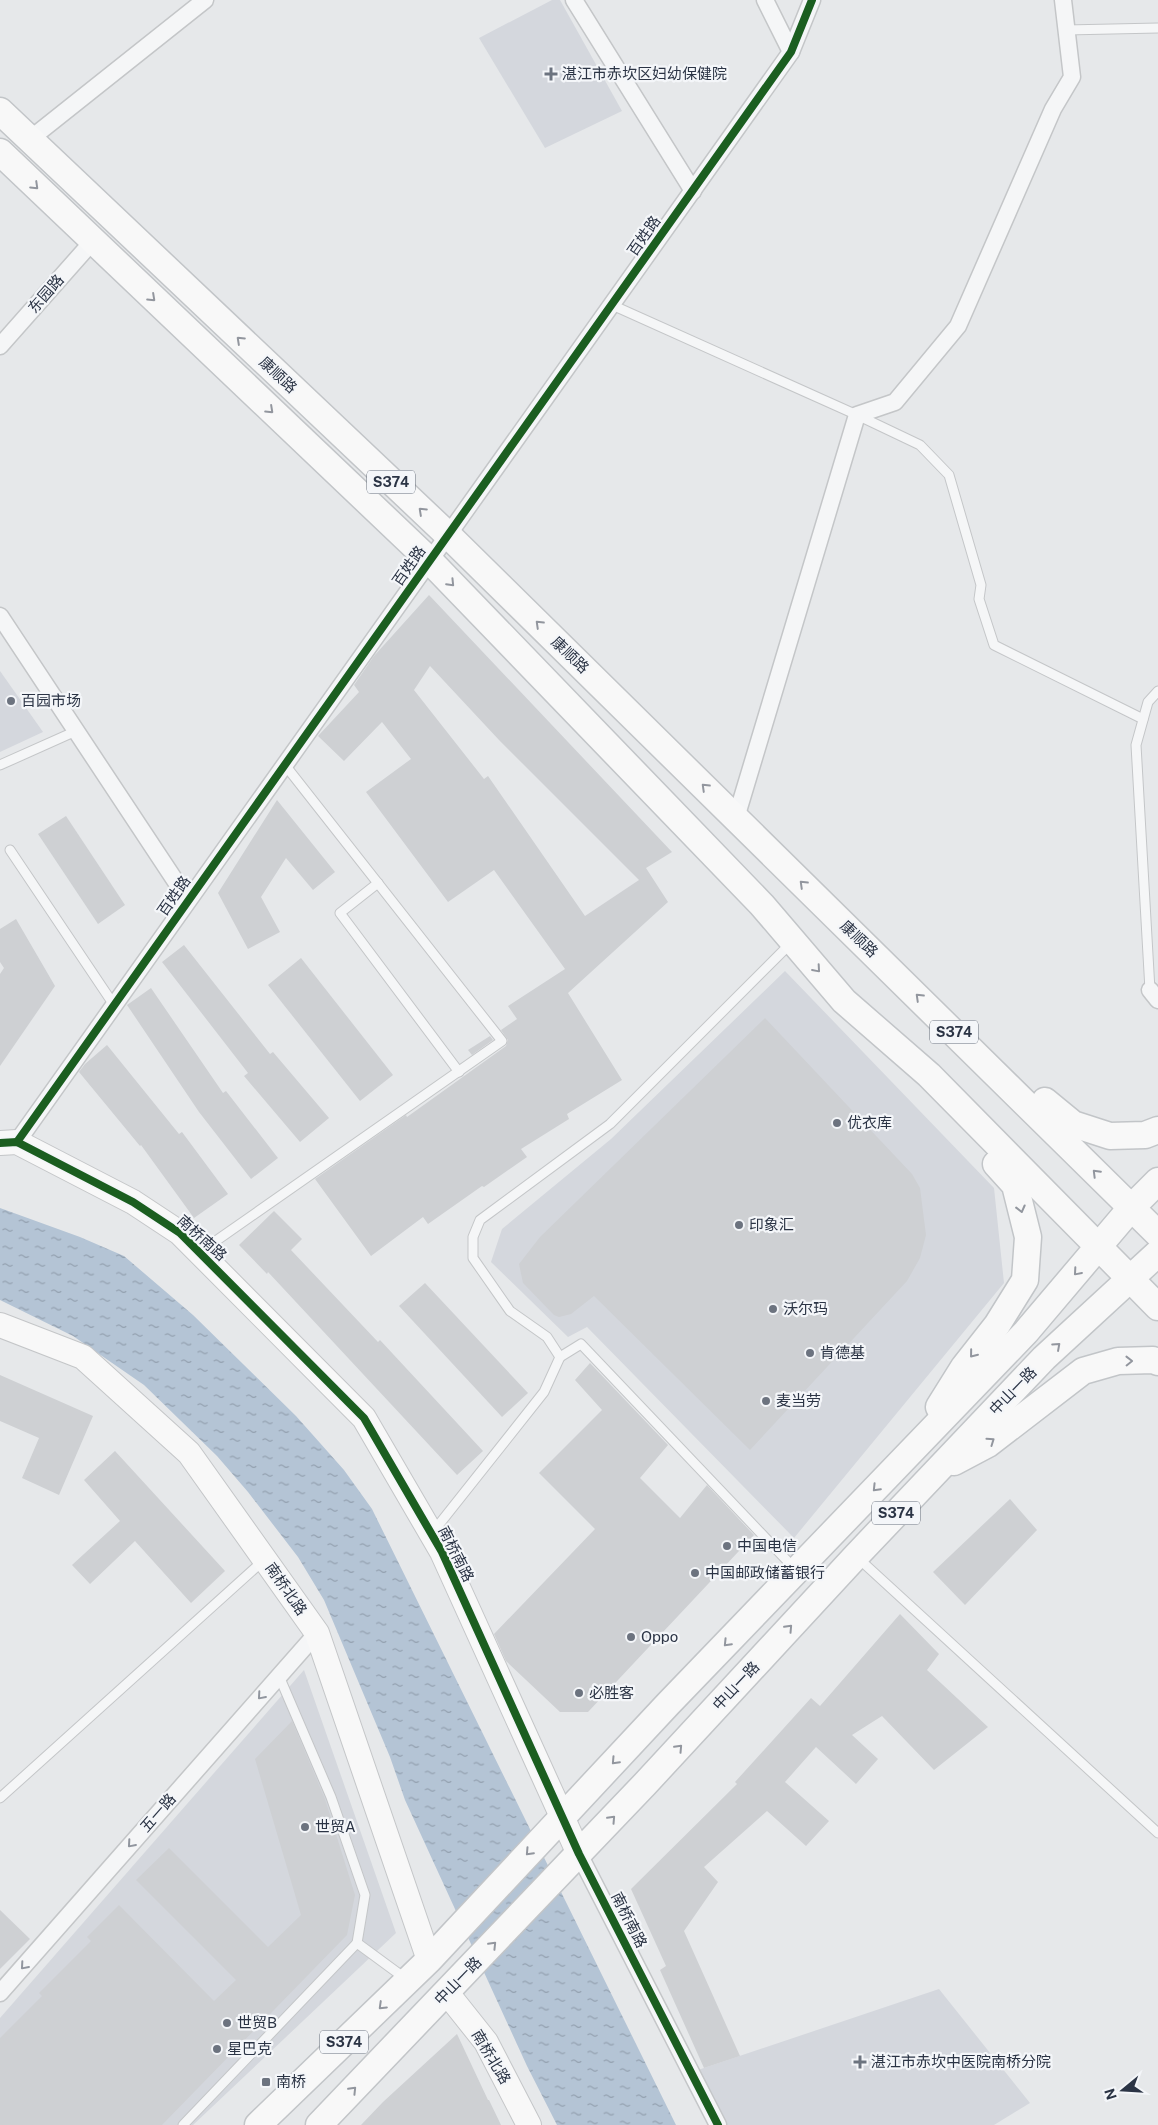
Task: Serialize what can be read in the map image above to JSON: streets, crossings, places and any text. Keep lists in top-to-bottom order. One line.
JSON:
{"streets":{"main road":["康顺路","S374","中山一路"],"street":["百姓路","东园路","南桥南路","南桥北路","五一路"]},"crossings":[["百姓路","康顺路"],["百姓路","南桥南路"],["东园路","康顺路"],["康顺路","S374"],["S374","南桥南路"],["S374","中山一路"],["S374","南桥北路"],["南桥南路","中山一路"],["中山一路","南桥北路"],["南桥北路","五一路"]],"one_way":["五一路"],"places":{"health":["湛江市赤坎区妇幼保健院","湛江市赤坎中医院南桥分院"],"other":["百园市场","优衣库","印象汇","沃尔玛","肯德基","麦当劳","中国电信","中国邮政储蓄银行","Oppo","必胜客","世贸A","世贸B","星巴克"],"transit":["南桥"]},"north":"left"}
